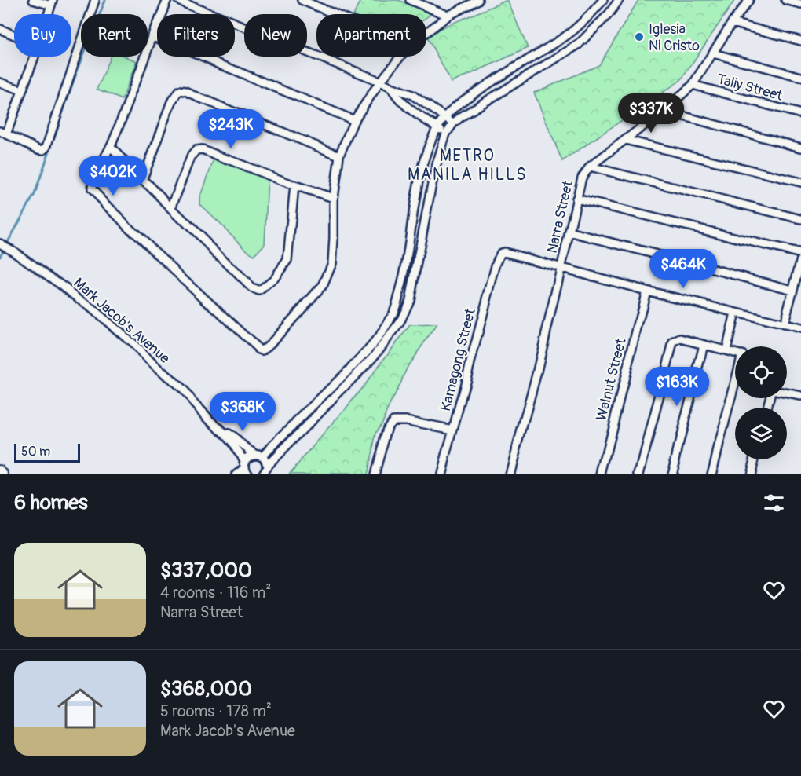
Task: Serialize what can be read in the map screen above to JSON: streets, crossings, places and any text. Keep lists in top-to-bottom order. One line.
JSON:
{"streets":{"street":["Taliy Street","Narra Street","Mark Jacob's Avenue","Kamagong Street","Walnut Street"]},"crossings":[["Taliy Street","Narra Street"],["Narra Street","Kamagong Street"]],"districts":["METRO MANILA HILLS"],"places":["Iglesia Ni Cristo"],"scale_bar":"50 m","page":{"chip":["Buy","Rent","Filters","New","Apartment"],"price":["$337K","$243K","$402K","$464K","$163K","$368K"],"scale":"50 m","heading":"6 homes","list":[{"name":"$337,000","note":"4 rooms · 116 m² · Narra Street"},{"name":"$368,000","note":"5 rooms · 178 m² · Mark Jacob's Avenue"}]}}
